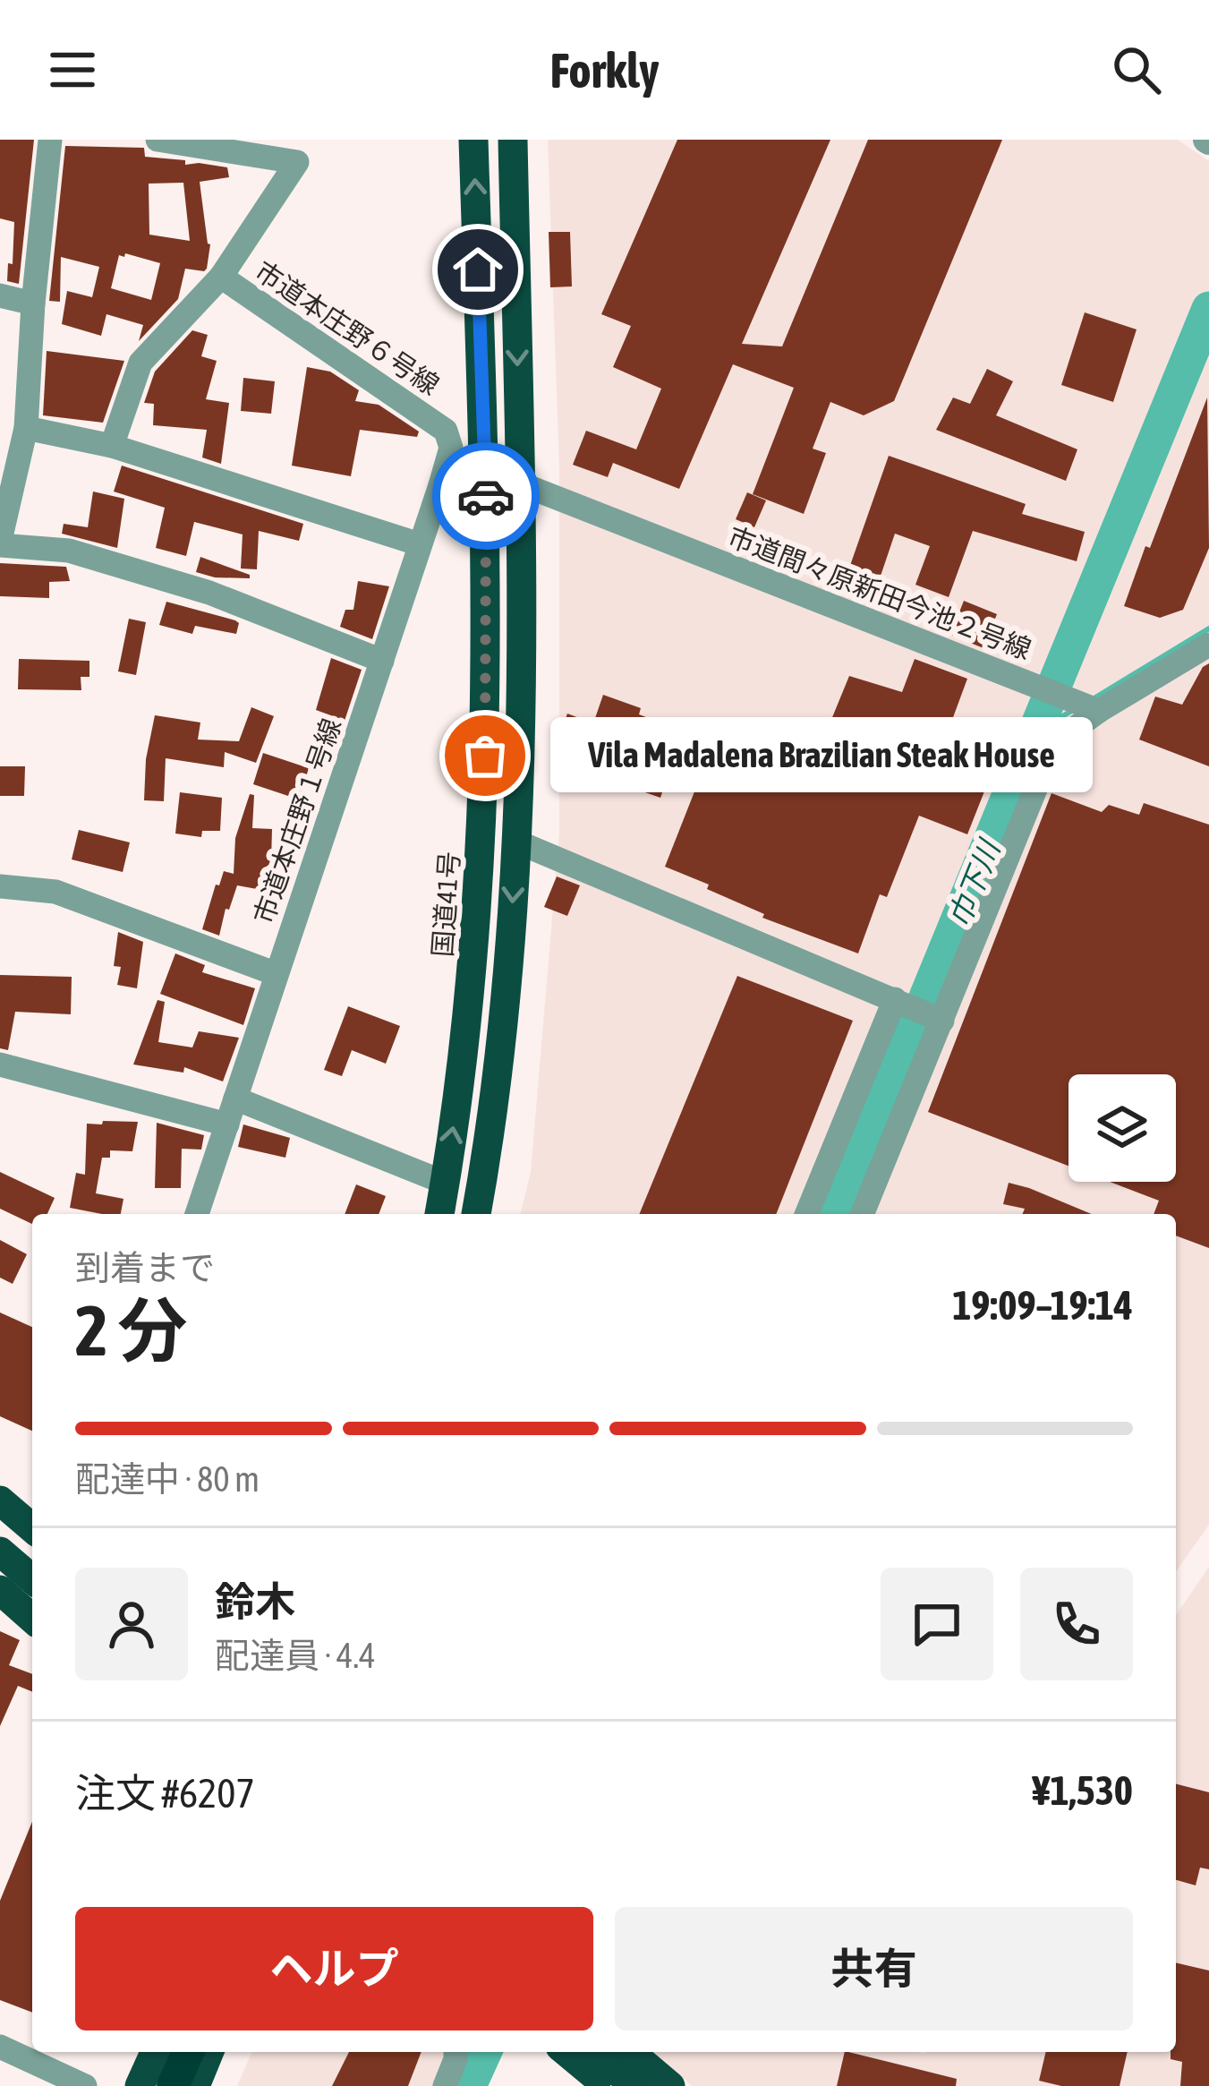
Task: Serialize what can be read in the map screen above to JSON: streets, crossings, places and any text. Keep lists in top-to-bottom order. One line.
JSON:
{"streets":{"highway":["国道41号"],"street":["市道本庄野６号線","市道間々原新田今池２号線","市道本庄野１号線"]},"crossings":[["市道本庄野６号線","市道本庄野１号線"]],"water":["巾下川"],"places":["Vila Madalena Brazilian Steak House"],"page":{"header":"Forkly","bubble":"Vila Madalena Brazilian Steak House","heading":["2 分","到着まで","19:09–19:14"],"panel":["鈴木","配達員 · 4.4","注文 #6207","¥1,530"],"bar":"配達中 · 80 m","buttons":["ヘルプ","共有"]}}
